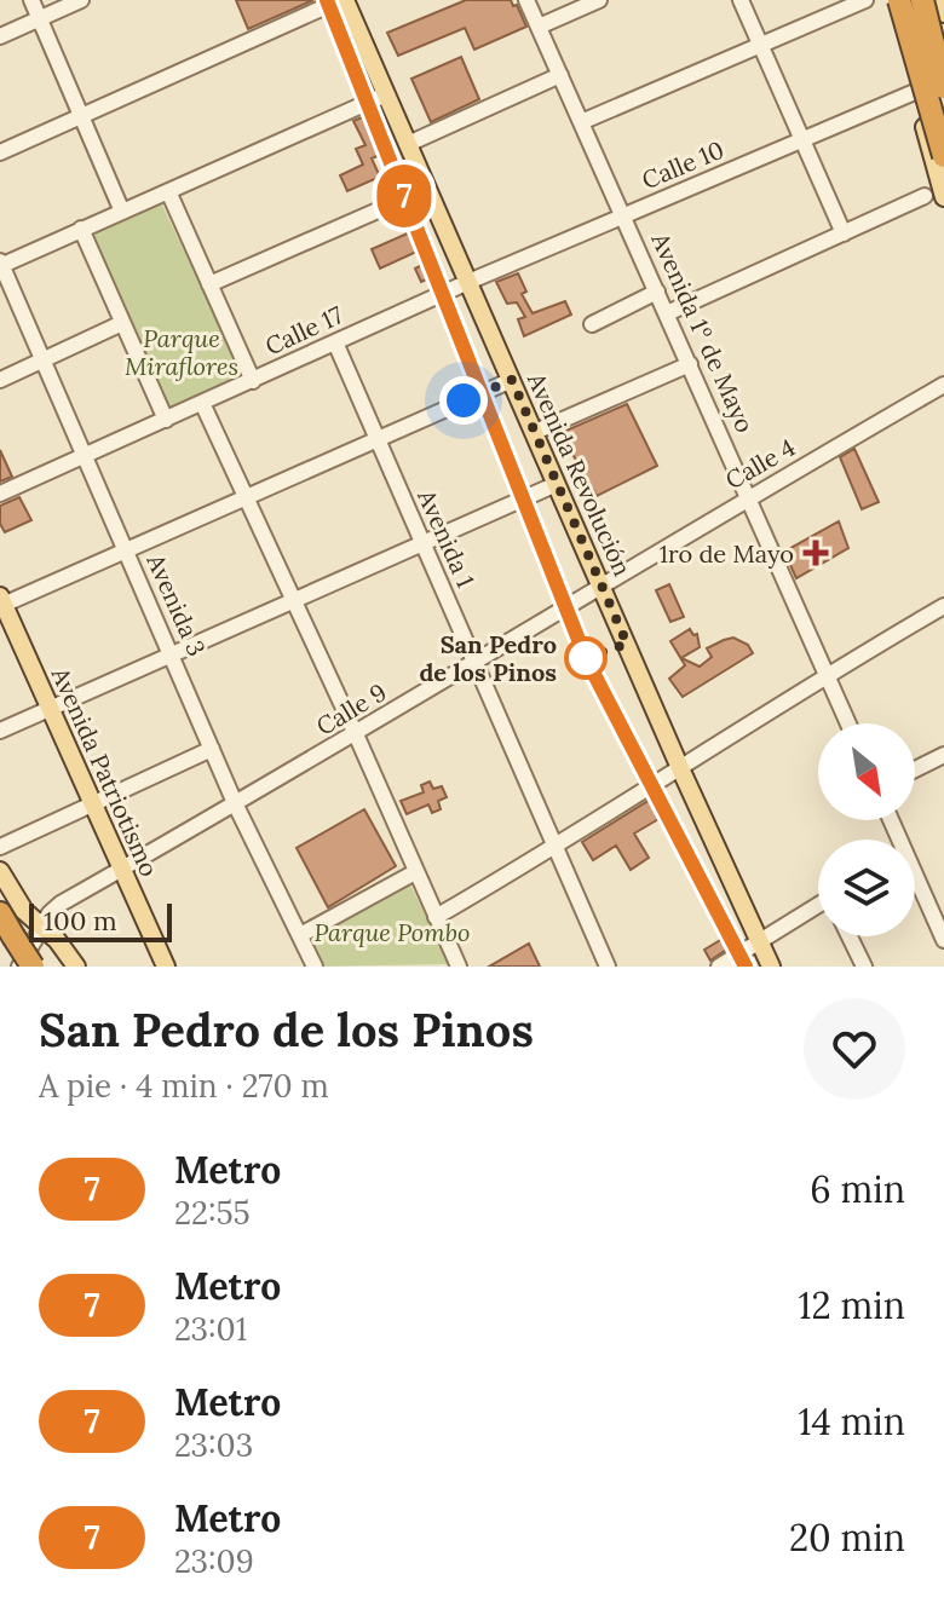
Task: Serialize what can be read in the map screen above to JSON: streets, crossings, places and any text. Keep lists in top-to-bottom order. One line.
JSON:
{"streets":{"main road":["Avenida Revolución","Avenida Patriotismo"],"street":["Calle 10","Calle 17","Avenida 1º de Mayo","Calle 4","Avenida 1","Avenida 3","Calle 9"]},"crossings":[["Calle 10","Calle 17"],["Calle 10","Avenida 1º de Mayo"],["Calle 10","Avenida Revolución"],["Calle 17","Avenida Revolución"],["Calle 17","Avenida 1"],["Calle 17","Avenida 3"],["Avenida 1º de Mayo","Calle 4"],["Calle 4","Avenida Revolución"],["Calle 4","Calle 9"],["Avenida Revolución","Calle 9"],["Avenida 1","Calle 9"],["Avenida 3","Calle 9"],["Calle 9","Avenida Patriotismo"]],"parks":["Parque Miraflores","Parque Pombo"],"places":{"health":["1ro de Mayo"],"other":["San Pedro de los Pinos"]},"lines":["metro line 7"],"scale_bar":"100 m","north":"bottom right","page":{"on_map":"7","scale":"100 m","heading":["San Pedro de los Pinos","A pie · 4 min · 270 m"],"list":[{"mark":"7","name":"Metro","note":"22:55","value":"6 min"},{"mark":"7","name":"Metro","note":"23:01","value":"12 min"},{"mark":"7","name":"Metro","note":"23:03","value":"14 min"},{"mark":"7","name":"Metro","note":"23:09","value":"20 min"}]}}
